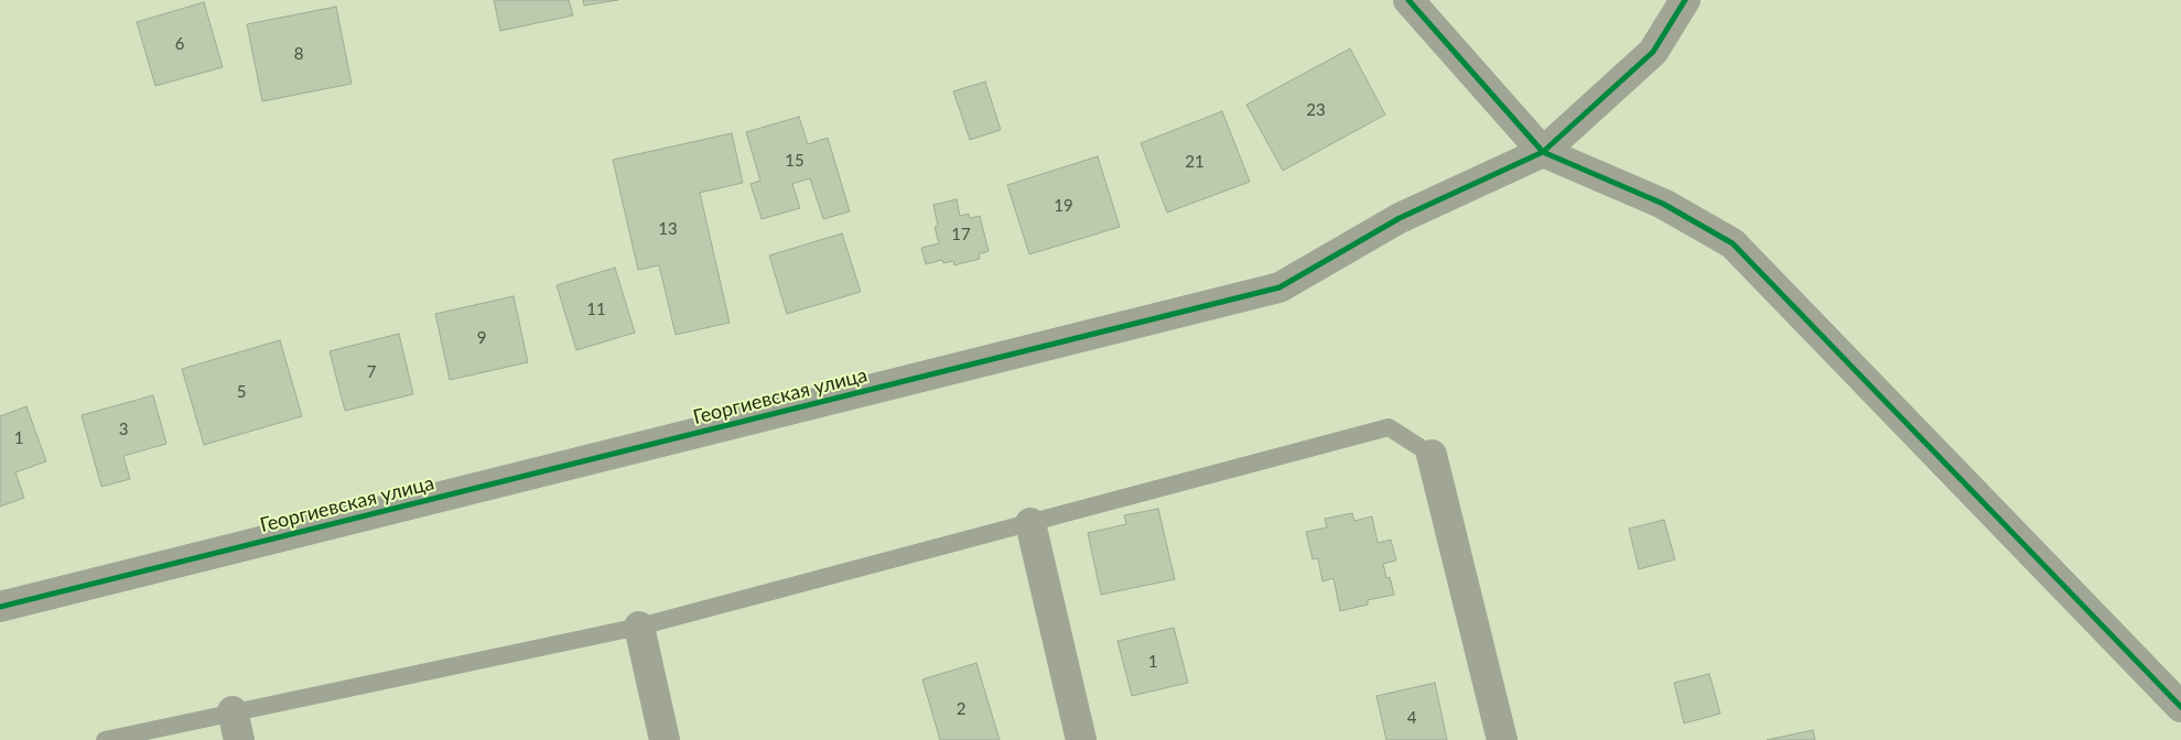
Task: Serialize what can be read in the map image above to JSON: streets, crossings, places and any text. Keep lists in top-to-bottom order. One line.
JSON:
{"streets":{"street":["Георгиевская улица"]},"house_numbers":["6","8","23","15","21","19","13","17","11","9","7","5","3","1","1","2","4"]}
